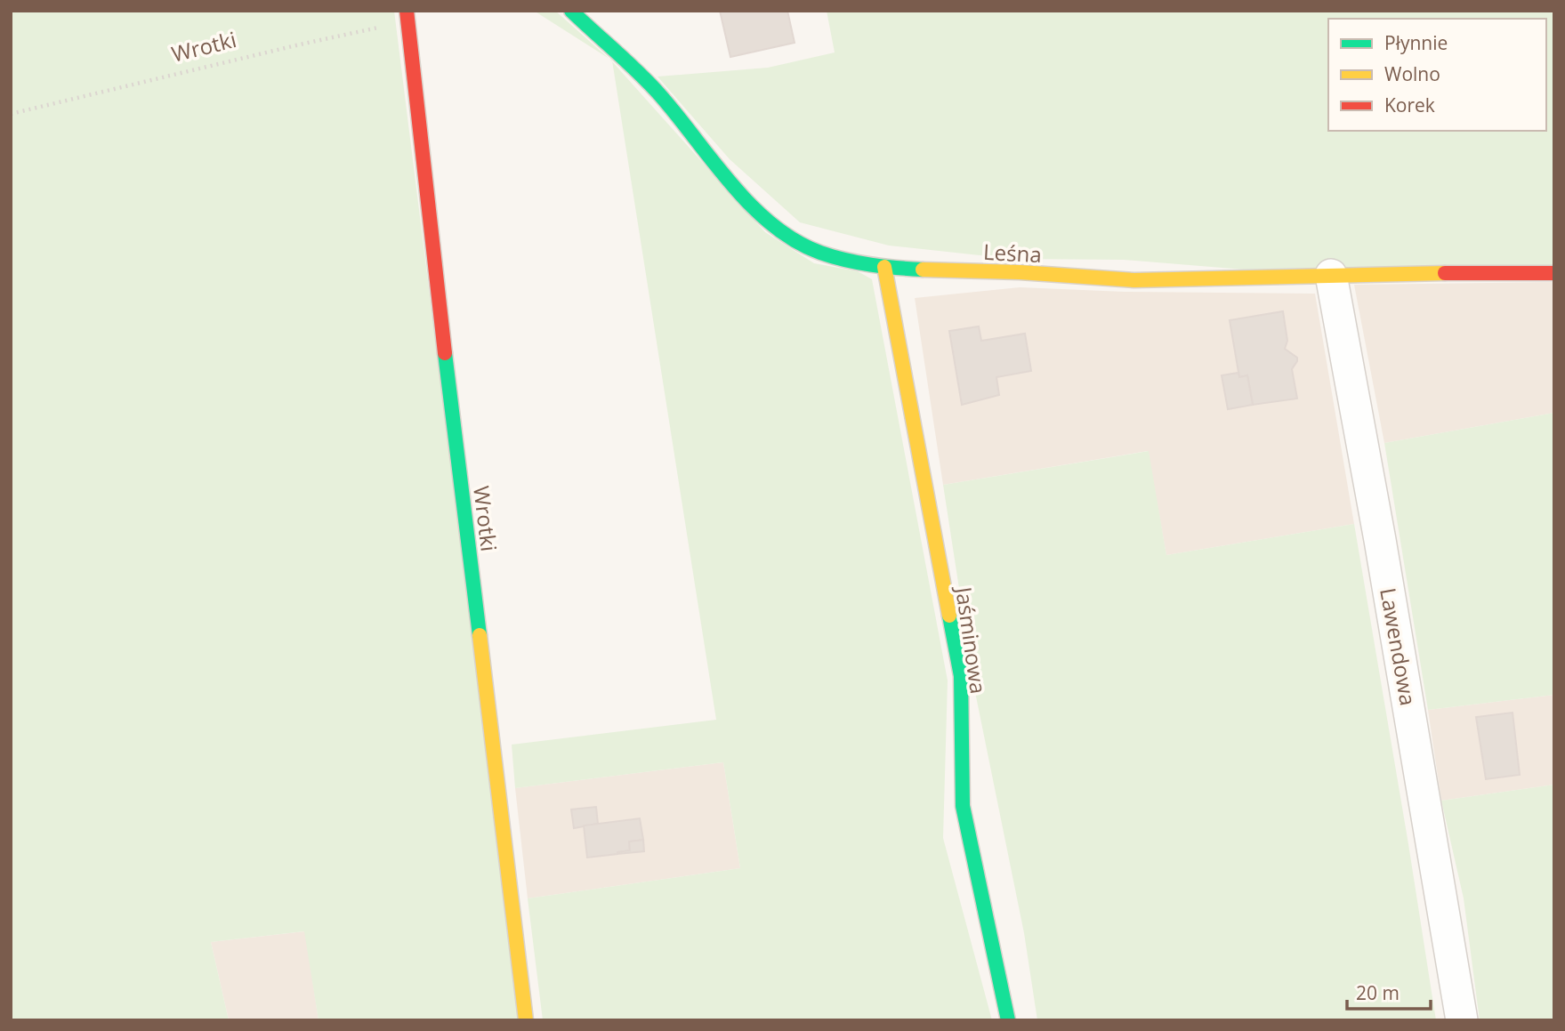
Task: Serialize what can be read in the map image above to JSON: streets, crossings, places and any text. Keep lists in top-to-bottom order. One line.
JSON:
{"streets":{"street":["Wrotki","Leśna","Jaśminowa","Lawendowa"]},"crossings":[["Leśna","Jaśminowa"],["Leśna","Lawendowa"]],"legend":["Płynnie","Wolno","Korek"],"scale_bar":"20 m"}
